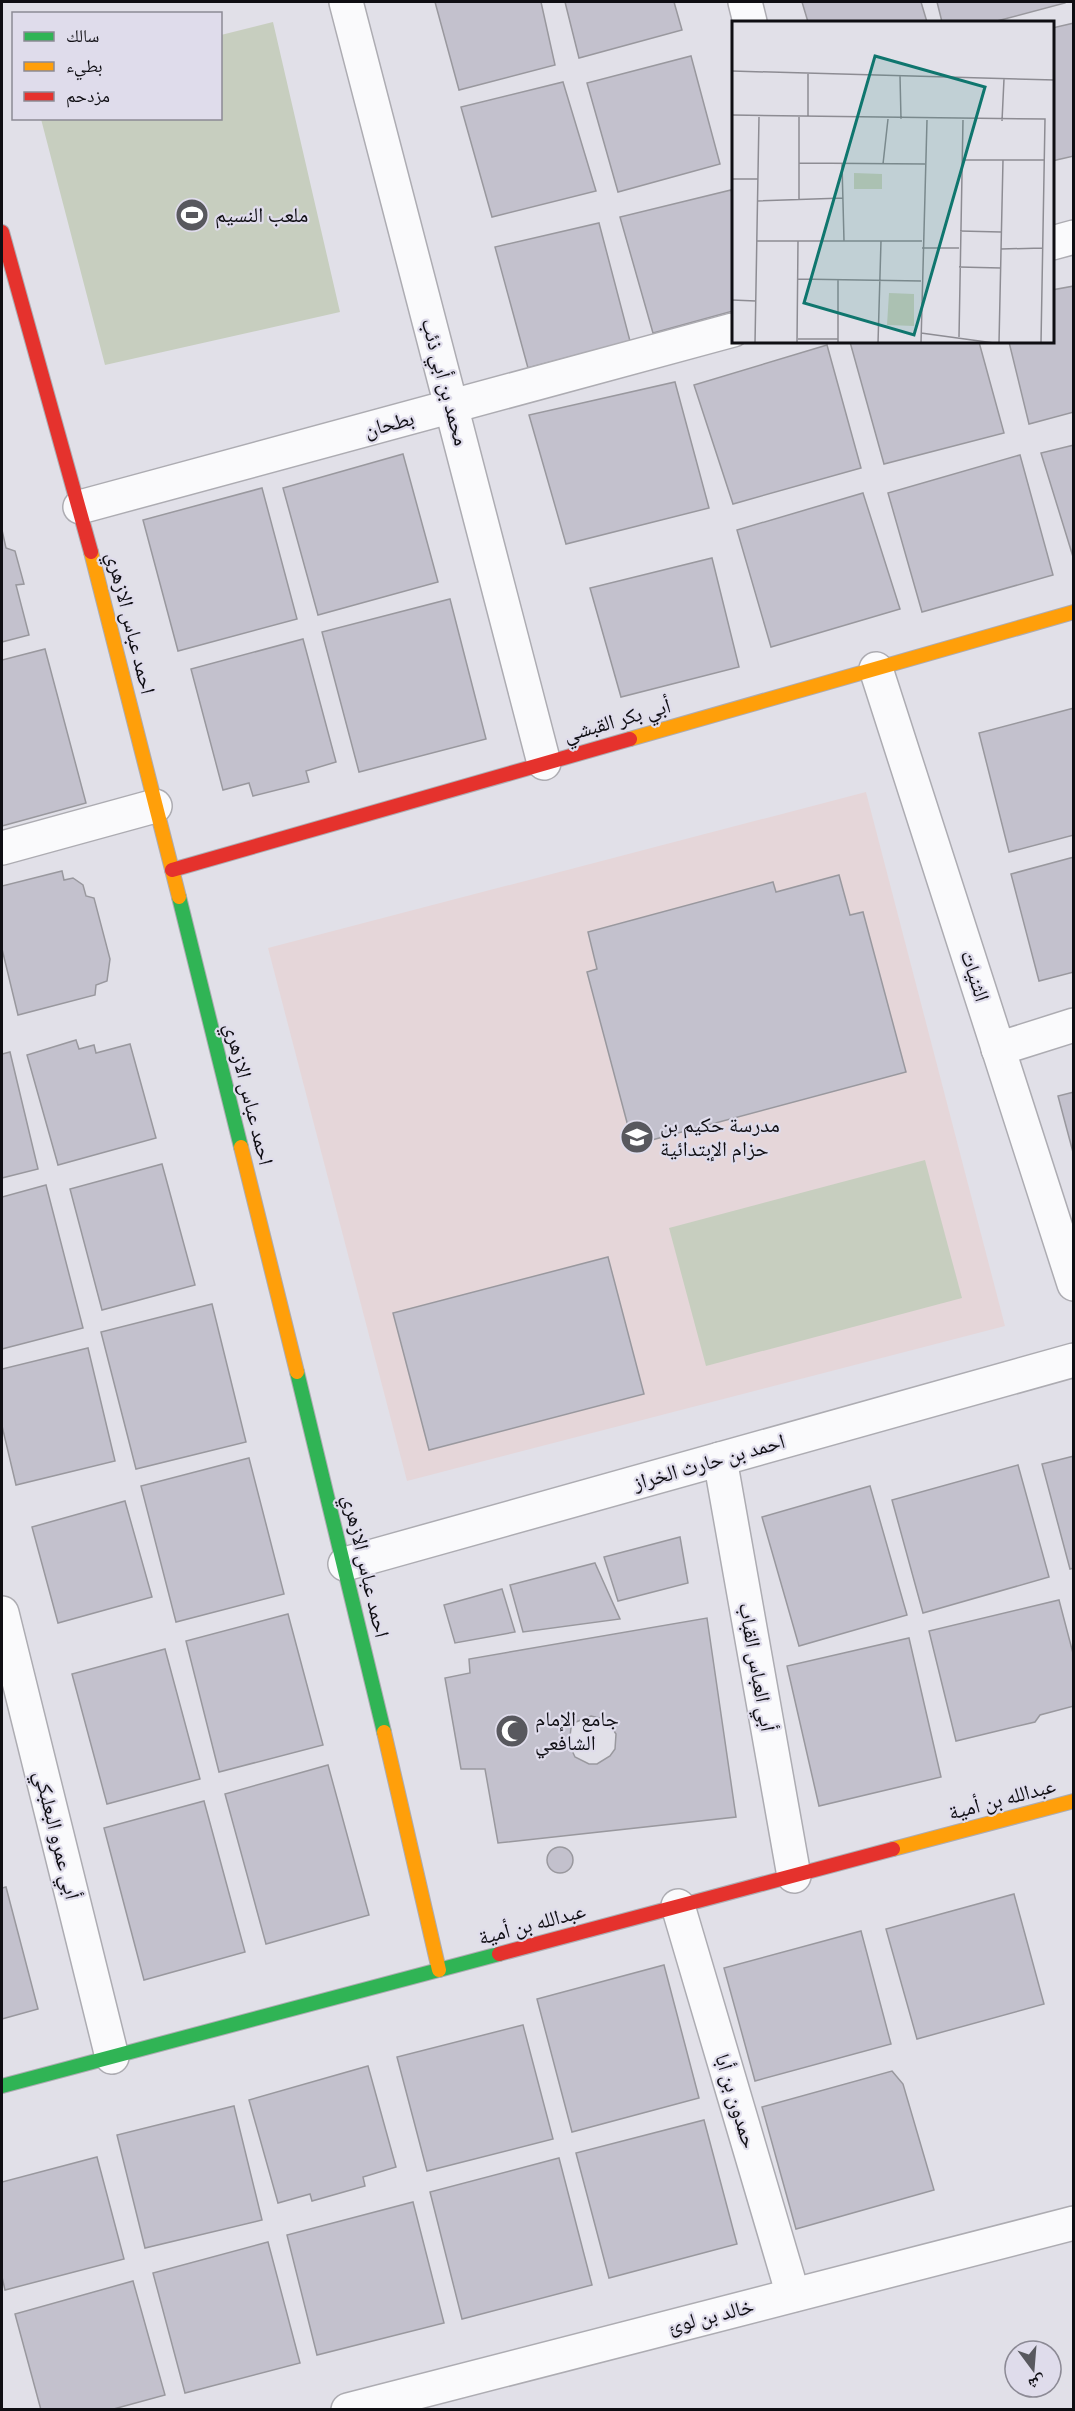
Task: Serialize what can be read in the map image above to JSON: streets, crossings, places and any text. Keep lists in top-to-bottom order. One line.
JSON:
{"streets":{"street":["محمد بن أبي ذئب","بطحان","احمد عباس الازهري","أبي بكر القبشي","الثنيات","احمد بن حارث الخراز","أبي العباس القباب","عبدالله بن أمية","أبي عمرو البعلبكي","حمدون بن أبا","خالد بن لوئ"]},"crossings":[["محمد بن أبي ذئب","بطحان"],["محمد بن أبي ذئب","أبي بكر القبشي"],["بطحان","احمد عباس الازهري"],["احمد عباس الازهري","أبي بكر القبشي"],["احمد عباس الازهري","احمد بن حارث الخراز"],["احمد عباس الازهري","عبدالله بن أمية"],["أبي بكر القبشي","الثنيات"],["احمد بن حارث الخراز","أبي العباس القباب"],["أبي العباس القباب","عبدالله بن أمية"],["عبدالله بن أمية","أبي عمرو البعلبكي"],["عبدالله بن أمية","حمدون بن أبا"],["حمدون بن أبا","خالد بن لوئ"]],"places":{"sports":["ملعب النسيم"],"school or university":["مدرسة حكيم بن حزام الإبتدائية"],"mosque":["جامع الإمام الشافعي"]},"legend":["سالك","بطيء","مزدحم"],"north":"bottom"}
